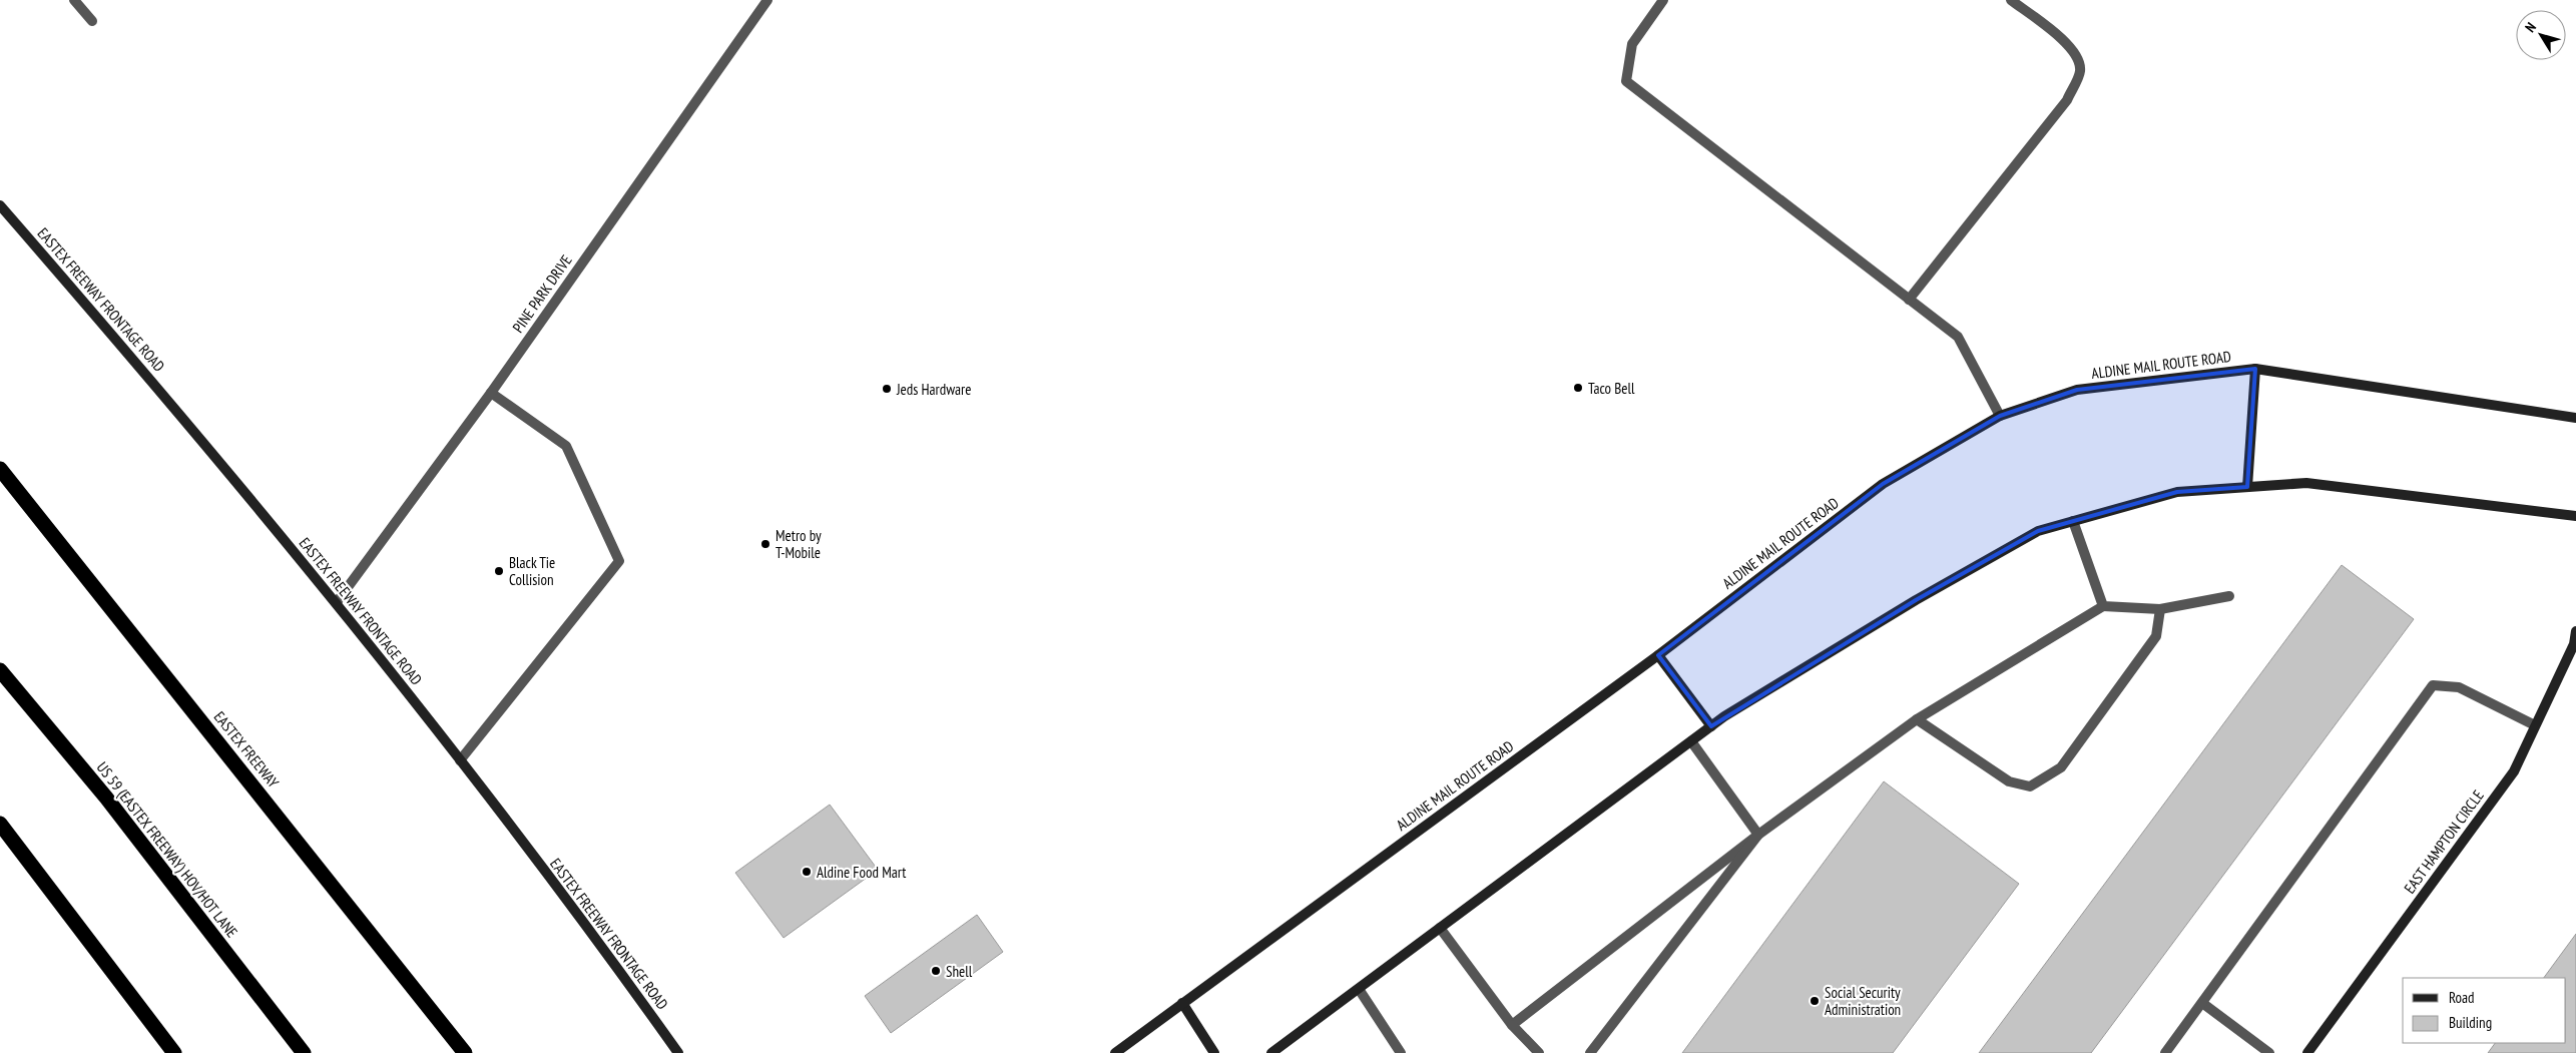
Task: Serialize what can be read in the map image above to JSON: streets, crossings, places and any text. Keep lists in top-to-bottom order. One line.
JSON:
{"streets":{"highway":["EASTEX FREEWAY","US 59 (EASTEX FREEWAY) HOV/HOT LANE"],"street":["PINE PARK DRIVE","EASTEX FREEWAY FRONTAGE ROAD","ALDINE MAIL ROUTE ROAD","EAST HAMPTON CIRCLE"]},"crossings":[["PINE PARK DRIVE","EASTEX FREEWAY FRONTAGE ROAD"]],"places":["Taco Bell","Jeds Hardware","Metro by T-Mobile","Black Tie Collision","Aldine Food Mart","Shell","Social Security Administration"],"legend":["Road","Building"],"north":"top left"}
